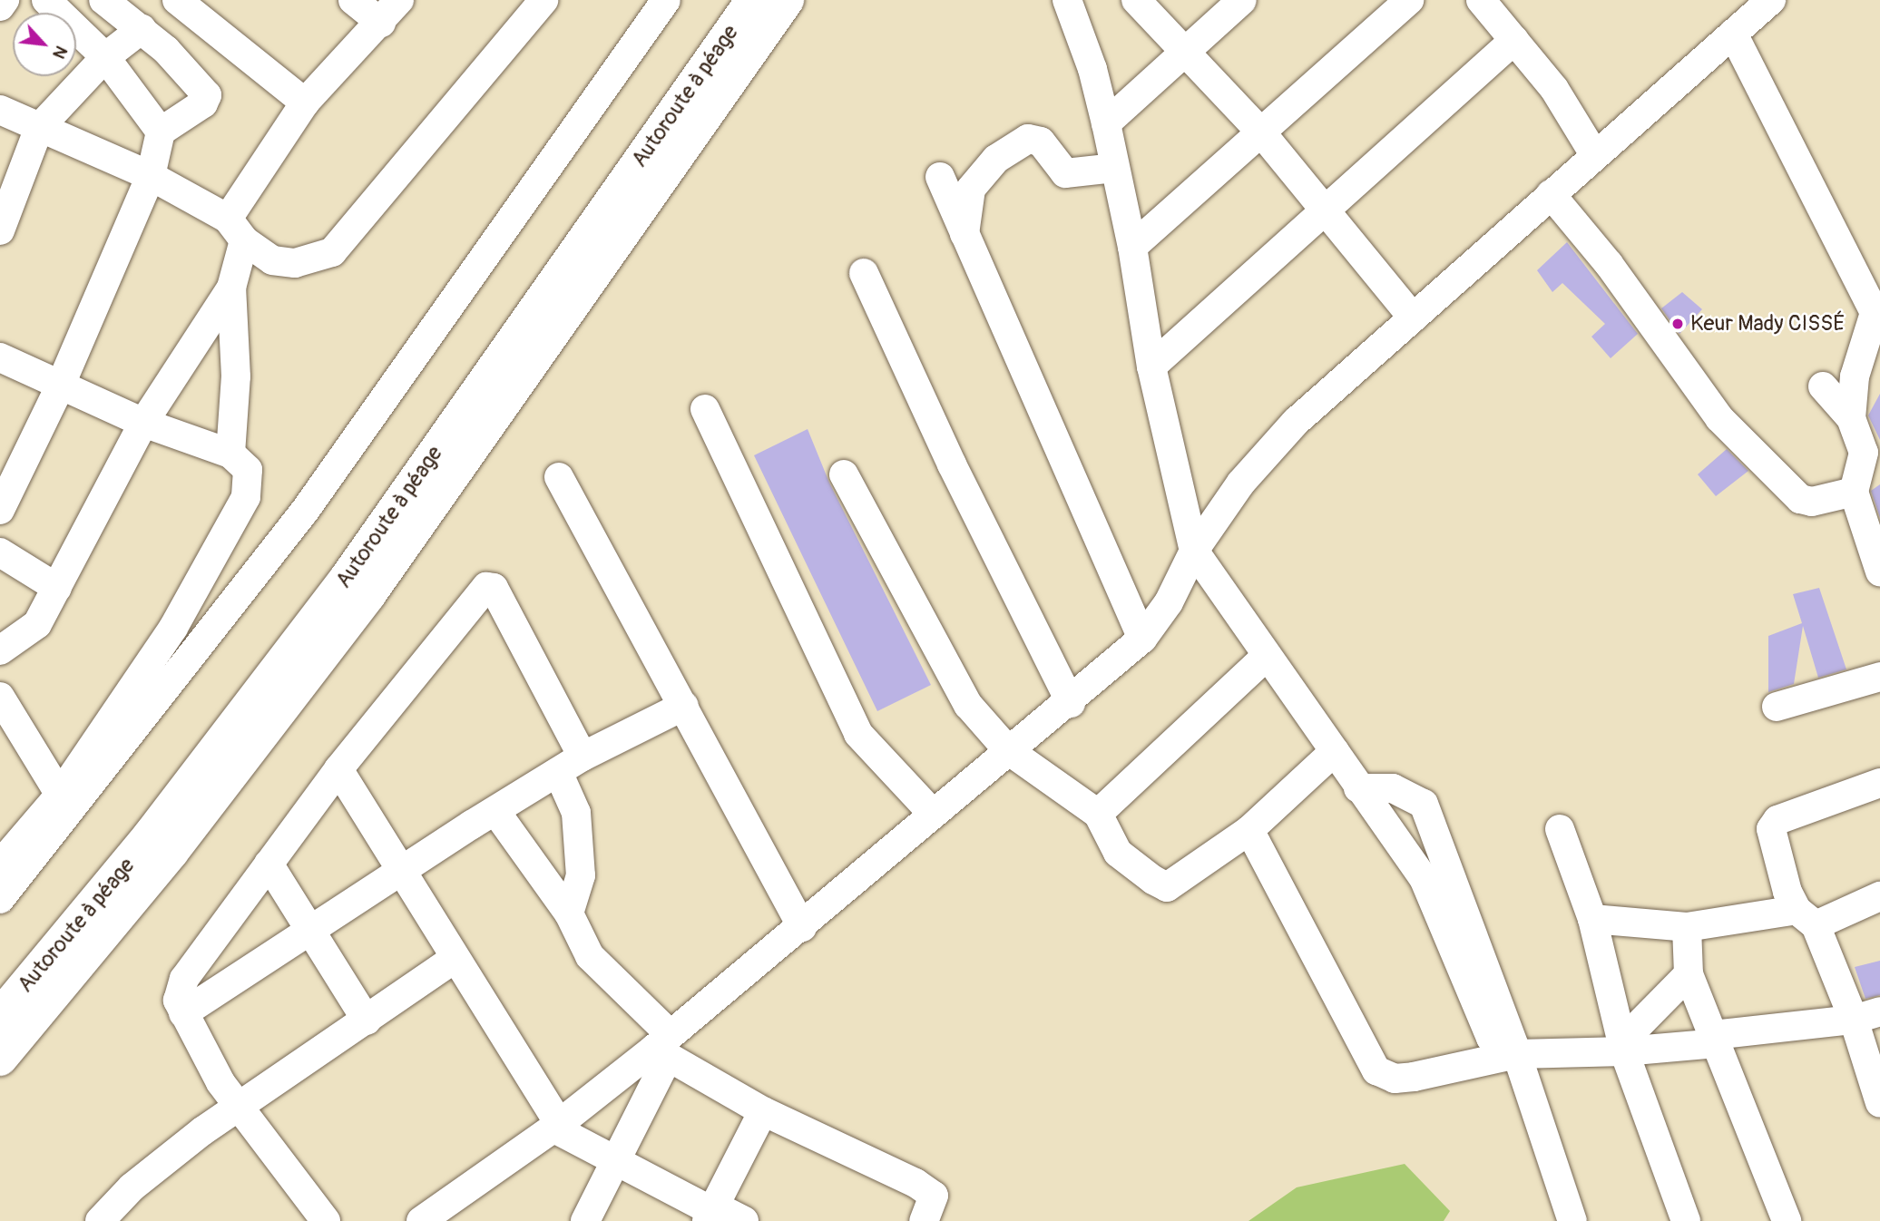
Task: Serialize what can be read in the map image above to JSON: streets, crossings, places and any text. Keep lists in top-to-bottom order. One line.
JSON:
{"streets":{"highway":["Autoroute à péage"]},"places":["Keur Mady CISSÉ"],"north":"bottom right"}
